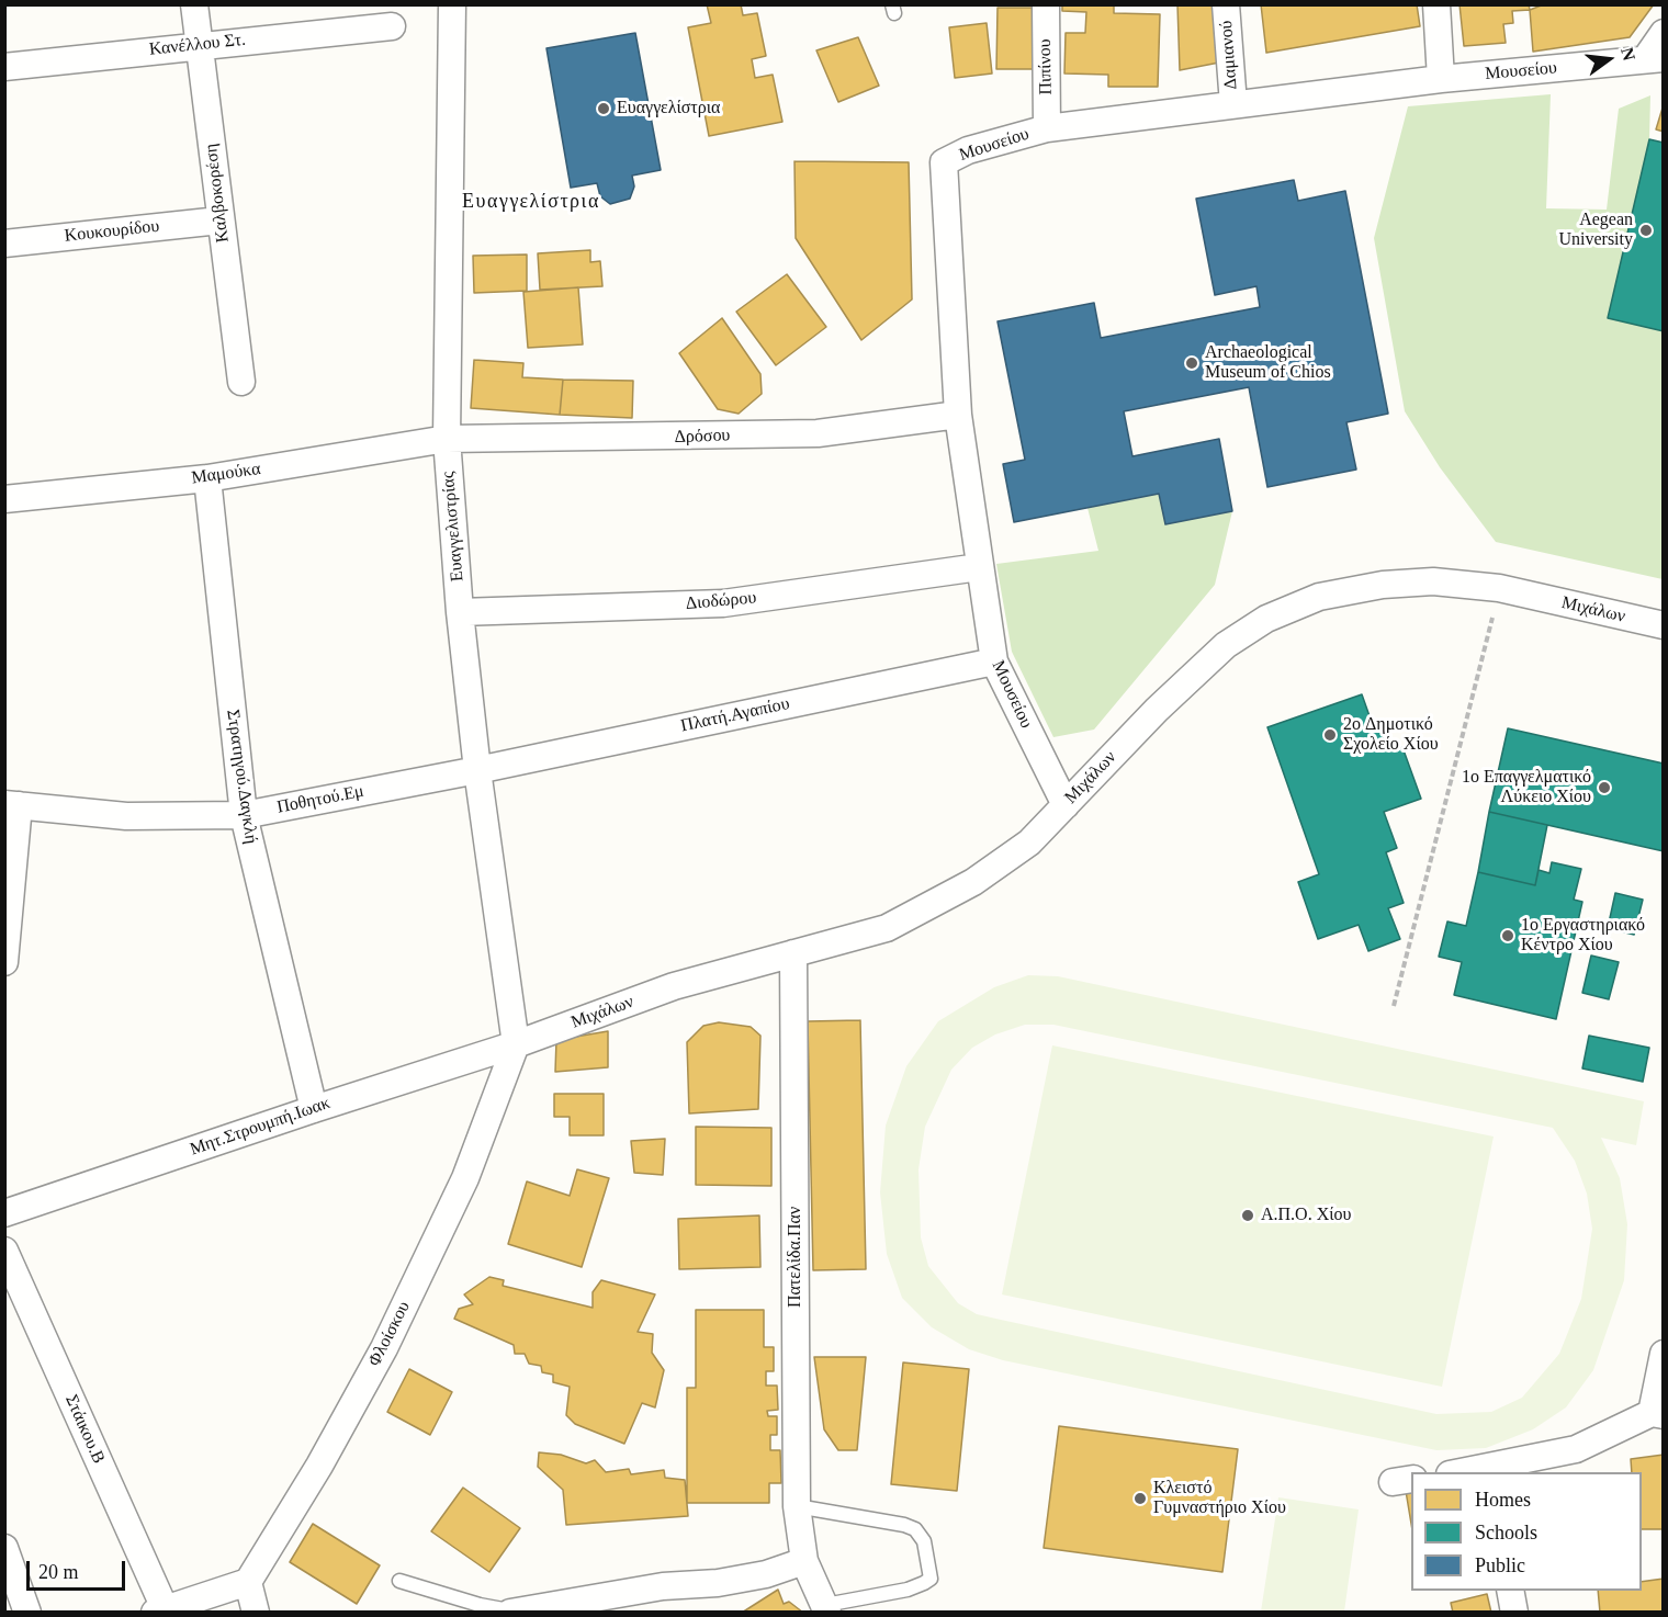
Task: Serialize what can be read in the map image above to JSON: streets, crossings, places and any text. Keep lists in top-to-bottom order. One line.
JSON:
{"streets":{"street":["Κανέλλου Στ.","Δαμιανού","Πιπίνου","Μουσείου","Καλβοκορέση","Κουκουρίδου","Δρόσου","Μαμούκα","Ευαγγελιστρίας","Διοδώρου","Μιχάλων","Πλατή.Αγαπίου","Στρατηγού.Δαγκλή","Ποθητού.Εμ","Μητ.Στρουμπή.Ιωακ","Πατελίδα.Παν","Φλοίσκου","Στάικου.Β"]},"crossings":[["Κανέλλου Στ.","Καλβοκορέση"],["Δαμιανού","Μουσείου"],["Πιπίνου","Μουσείου"],["Μουσείου","Δρόσου"],["Μουσείου","Διοδώρου"],["Μουσείου","Μιχάλων"],["Μουσείου","Πλατή.Αγαπίου"],["Καλβοκορέση","Κουκουρίδου"],["Δρόσου","Μαμούκα"],["Δρόσου","Ευαγγελιστρίας"],["Μαμούκα","Ευαγγελιστρίας"],["Μαμούκα","Στρατηγού.Δαγκλή"],["Ευαγγελιστρίας","Διοδώρου"],["Ευαγγελιστρίας","Μιχάλων"],["Ευαγγελιστρίας","Πλατή.Αγαπίου"],["Ευαγγελιστρίας","Ποθητού.Εμ"],["Ευαγγελιστρίας","Μητ.Στρουμπή.Ιωακ"],["Ευαγγελιστρίας","Φλοίσκου"],["Μιχάλων","Μητ.Στρουμπή.Ιωακ"],["Μιχάλων","Πατελίδα.Παν"],["Μιχάλων","Φλοίσκου"],["Πλατή.Αγαπίου","Ποθητού.Εμ"],["Στρατηγού.Δαγκλή","Ποθητού.Εμ"],["Στρατηγού.Δαγκλή","Μητ.Στρουμπή.Ιωακ"],["Μητ.Στρουμπή.Ιωακ","Φλοίσκου"]],"districts":["Ευαγγελίστρια"],"places":["Ευαγγελίστρια","Aegean University","Archaeological Museum of Chios","2o Δημοτικό Σχολείο Χίου","1ο Επαγγελματικό Λύκειο Χίου","1ο Εργαστηριακό Κέντρο Χίου","Α.Π.Ο. Χίου","Κλειστό Γυμναστήριο Χίου"],"legend":["Homes","Schools","Public"],"scale_bar":"20 m","north":"right"}
